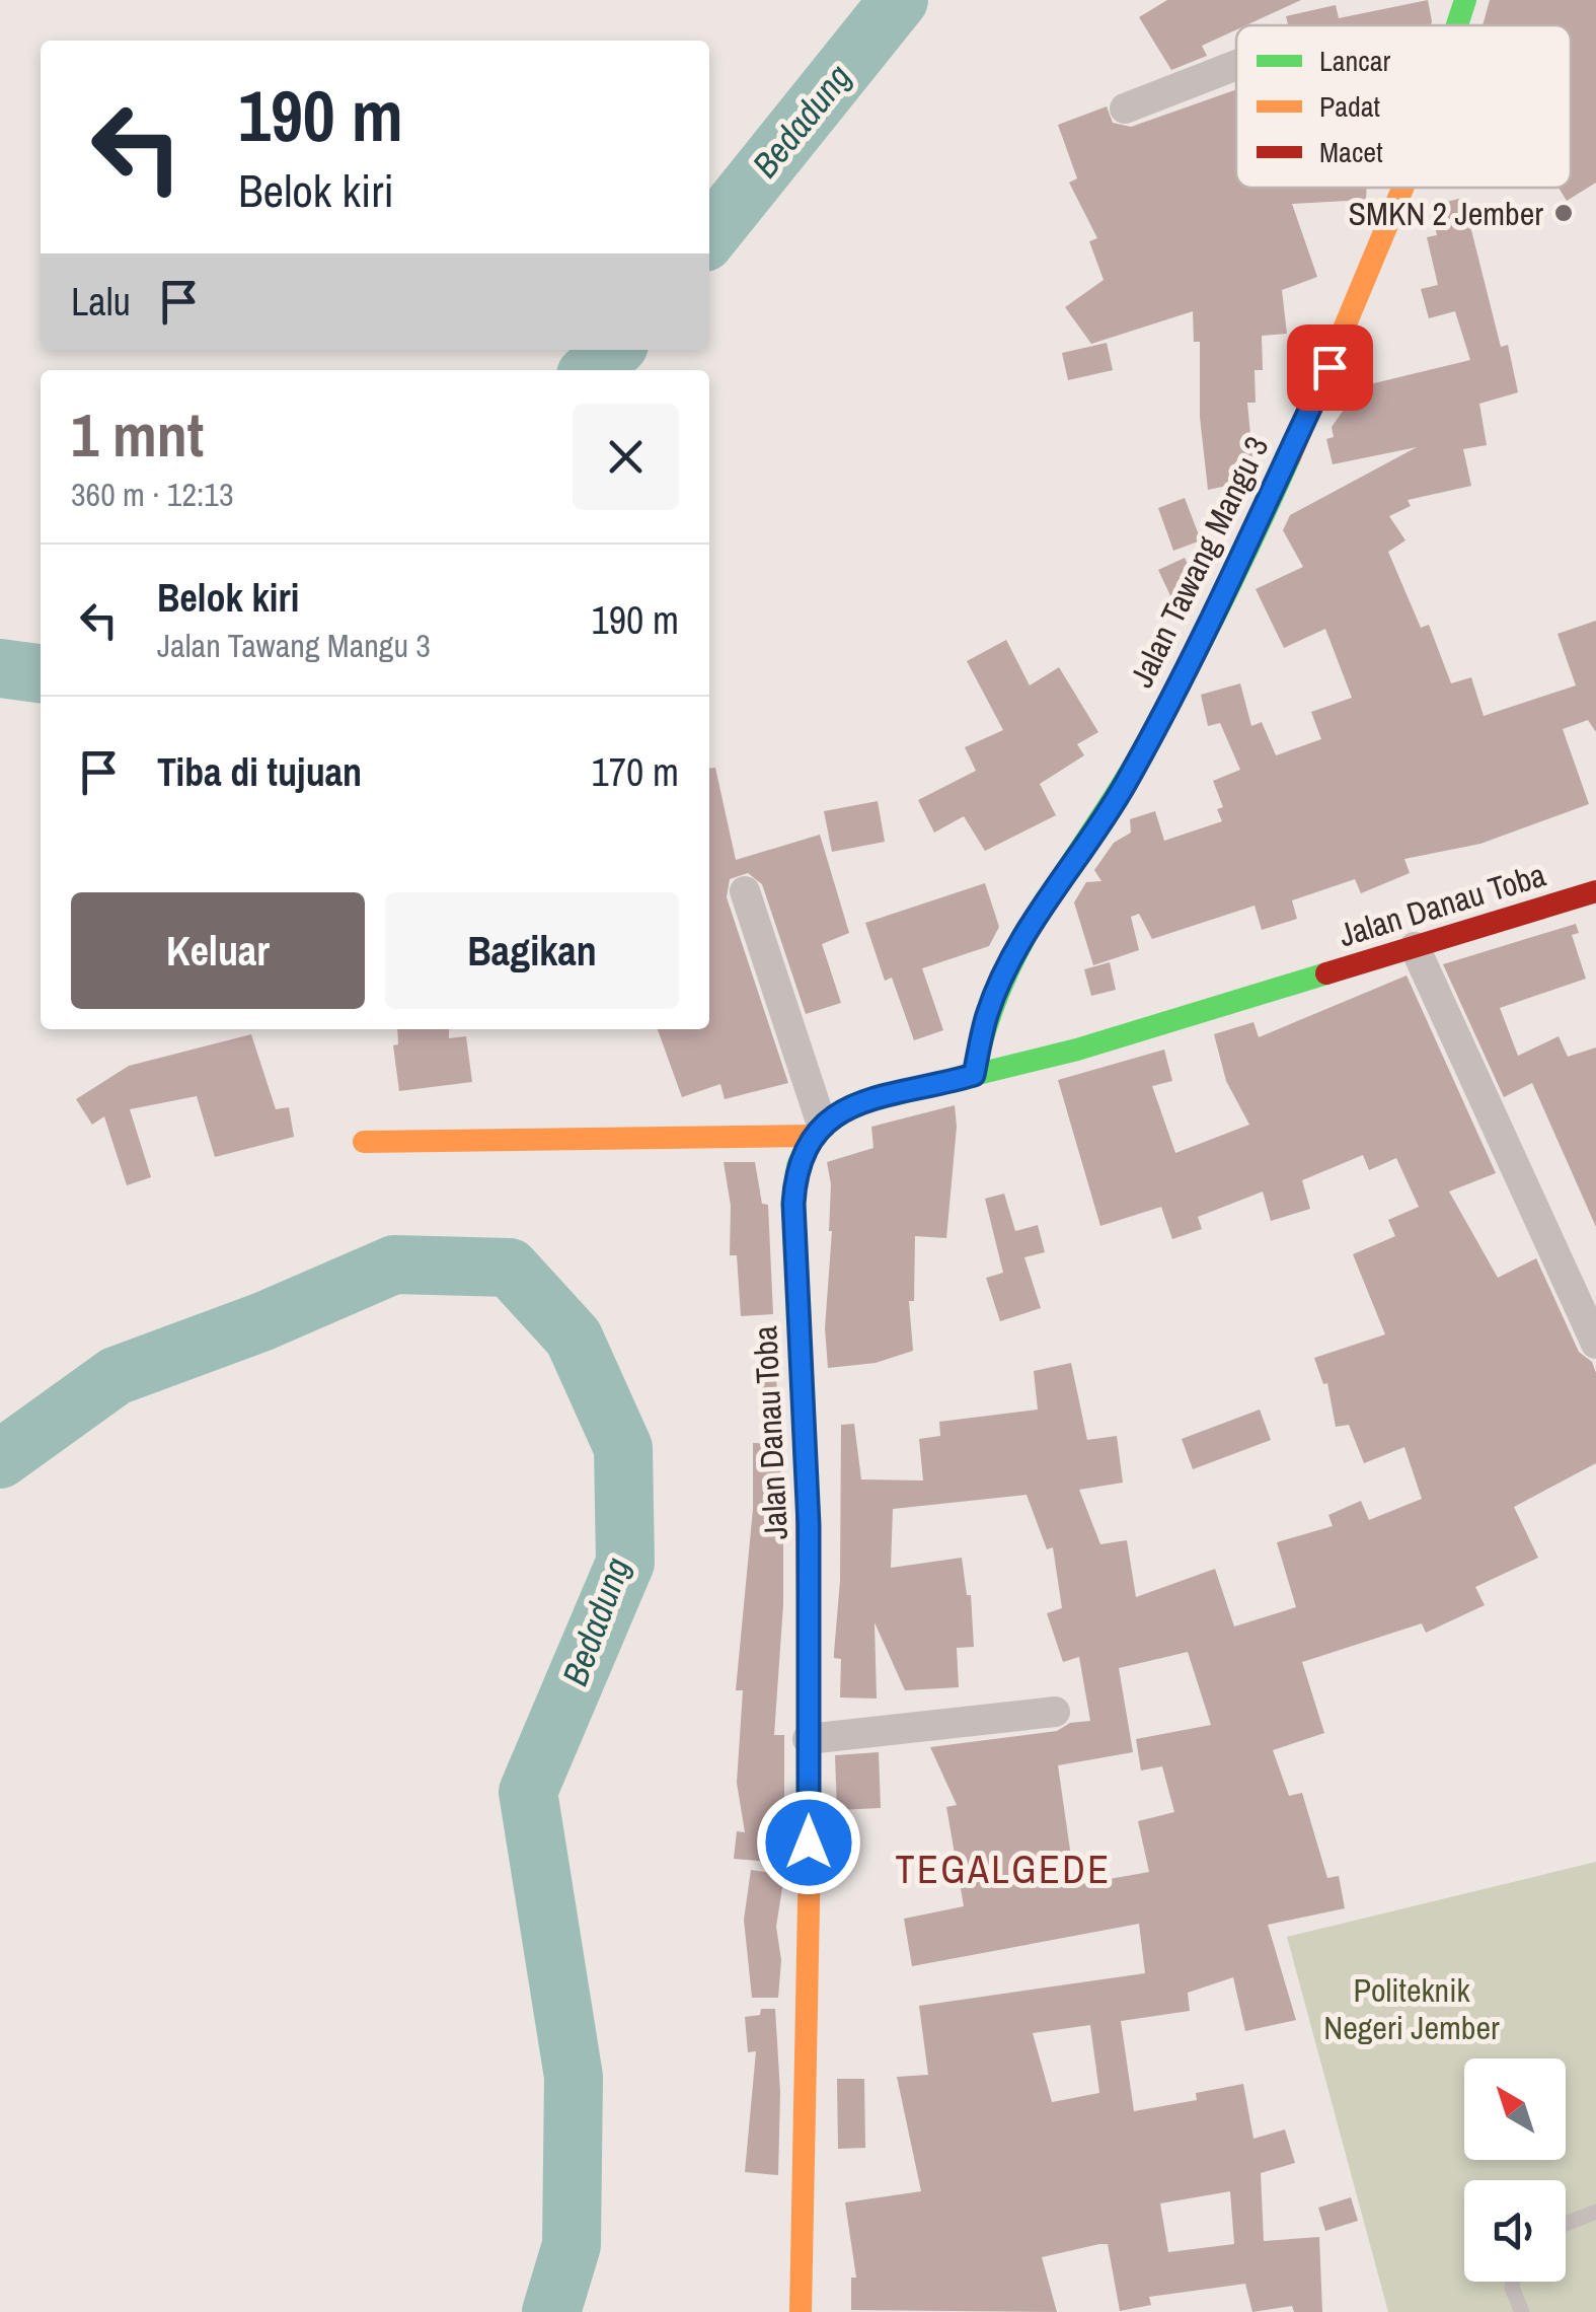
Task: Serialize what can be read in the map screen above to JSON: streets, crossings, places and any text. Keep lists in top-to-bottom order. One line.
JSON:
{"streets":{"main road":["Jalan Tawang Mangu 3","Jalan Danau Toba"]},"crossings":[["Jalan Tawang Mangu 3","Jalan Danau Toba"]],"districts":["TEGALGEDE"],"water":["Bedadung"],"parks":["Politeknik Negeri Jember"],"places":["SMKN 2 Jember"],"legend":["Lancar","Padat","Macet"],"north":"top left","page":{"turn":["190 m","Belok kiri"],"then":"Lalu","heading":["1 mnt","360 m · 12:13"],"list":[{"name":"Belok kiri","note":"Jalan Tawang Mangu 3","value":"190 m"},{"name":"Tiba di tujuan","value":"170 m"}],"buttons":["Keluar","Bagikan"]}}
